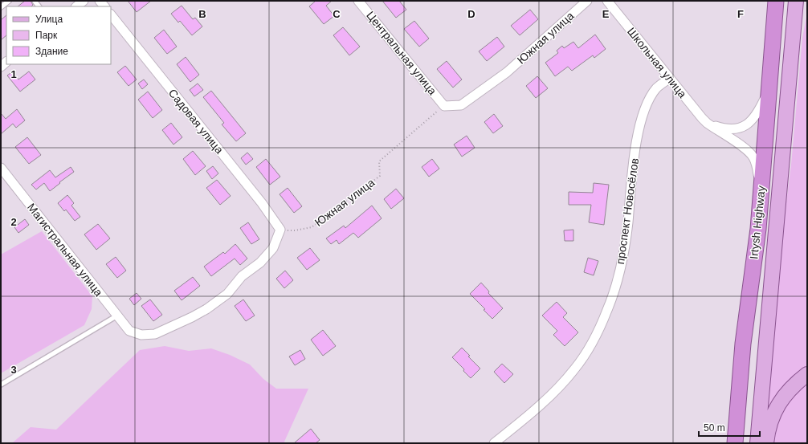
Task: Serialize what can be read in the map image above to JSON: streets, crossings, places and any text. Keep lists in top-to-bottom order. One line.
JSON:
{"streets":{"highway":["Irtysh Highway"],"street":["Южная улица","Центральная улица","Школьная улица","Садовая улица","проспект Новосёлов","Магистральная улица"]},"crossings":[["Южная улица","Центральная улица"],["Южная улица","Садовая улица"],["Южная улица","Магистральная улица"],["Школьная улица","проспект Новосёлов"],["Садовая улица","Магистральная улица"]],"legend":["Улица","Парк","Здание"],"scale_bar":"50 m","grid":{"columns":["B","C","D","E","F"],"rows":["1","2","3"]}}
